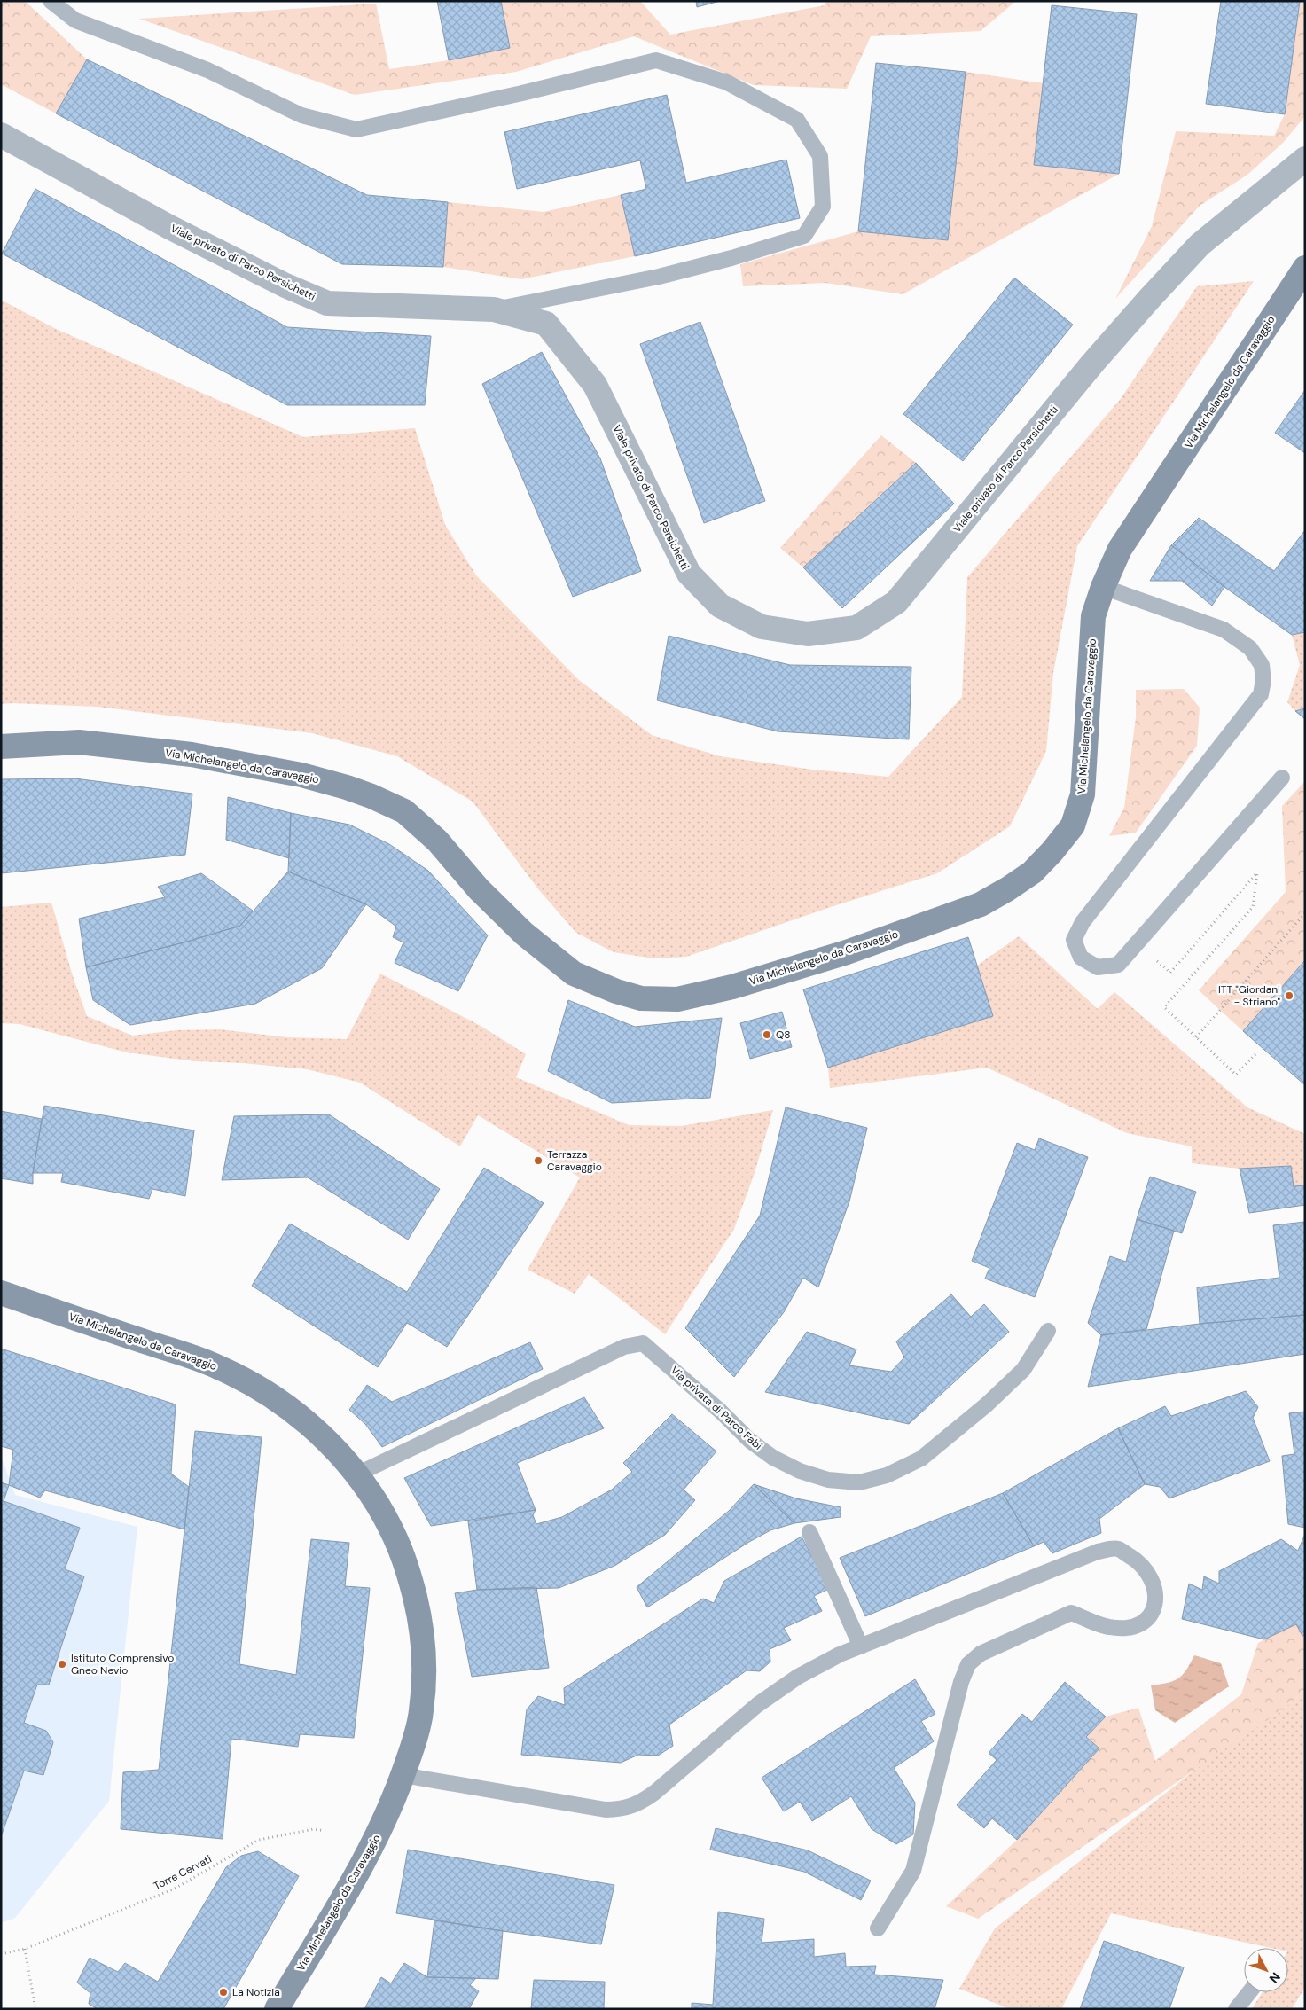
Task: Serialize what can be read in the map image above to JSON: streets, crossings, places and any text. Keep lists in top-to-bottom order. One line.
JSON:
{"streets":{"main road":["Via Michelangelo da Caravaggio"],"street":["Viale privato di Parco Persichetti"],"lane":["Via privata di Parco Fabi"],"path":["Torre Cervati"]},"crossings":[["Via Michelangelo da Caravaggio","Via privata di Parco Fabi"]],"places":["ITT \"Giordani - Striano\"","Q8","Terrazza Caravaggio","Istituto Comprensivo Gneo Nevio","La Notizia"],"north":"bottom right"}
